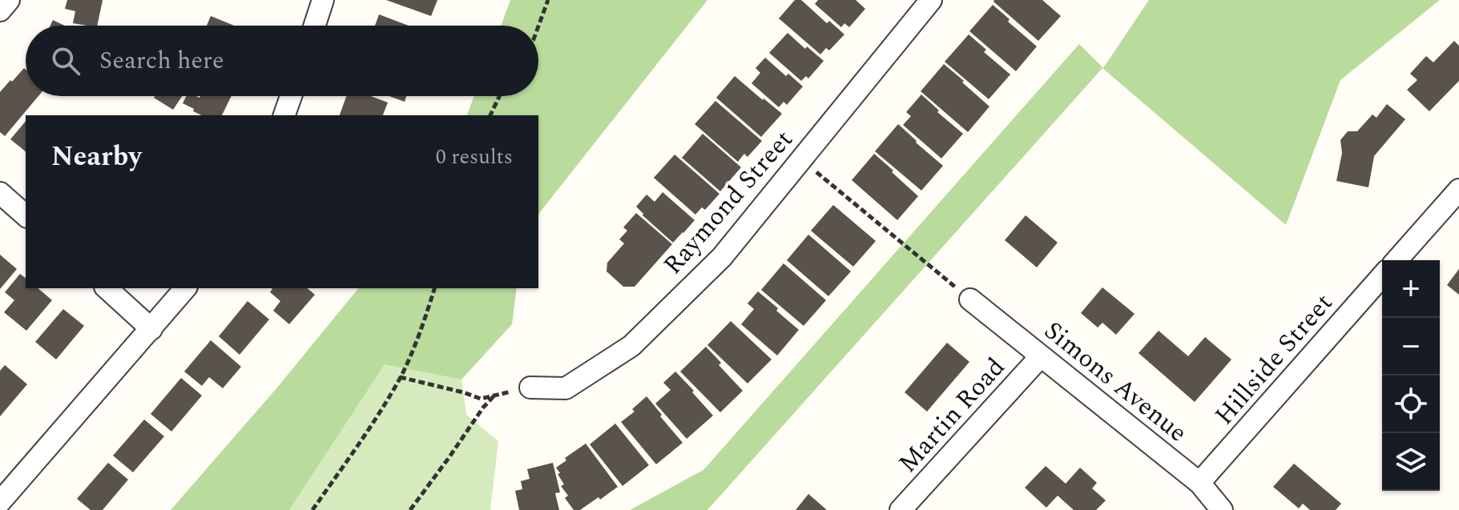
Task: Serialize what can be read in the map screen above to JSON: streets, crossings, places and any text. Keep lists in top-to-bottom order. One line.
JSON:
{"streets":{"street":["Raymond Street","Hillside Street","Simons Avenue","Martin Road"]},"crossings":[["Hillside Street","Simons Avenue"],["Simons Avenue","Martin Road"]],"page":{"search":"Search here","heading":["Nearby","0 results"],"map_buttons":["+","−"]}}
